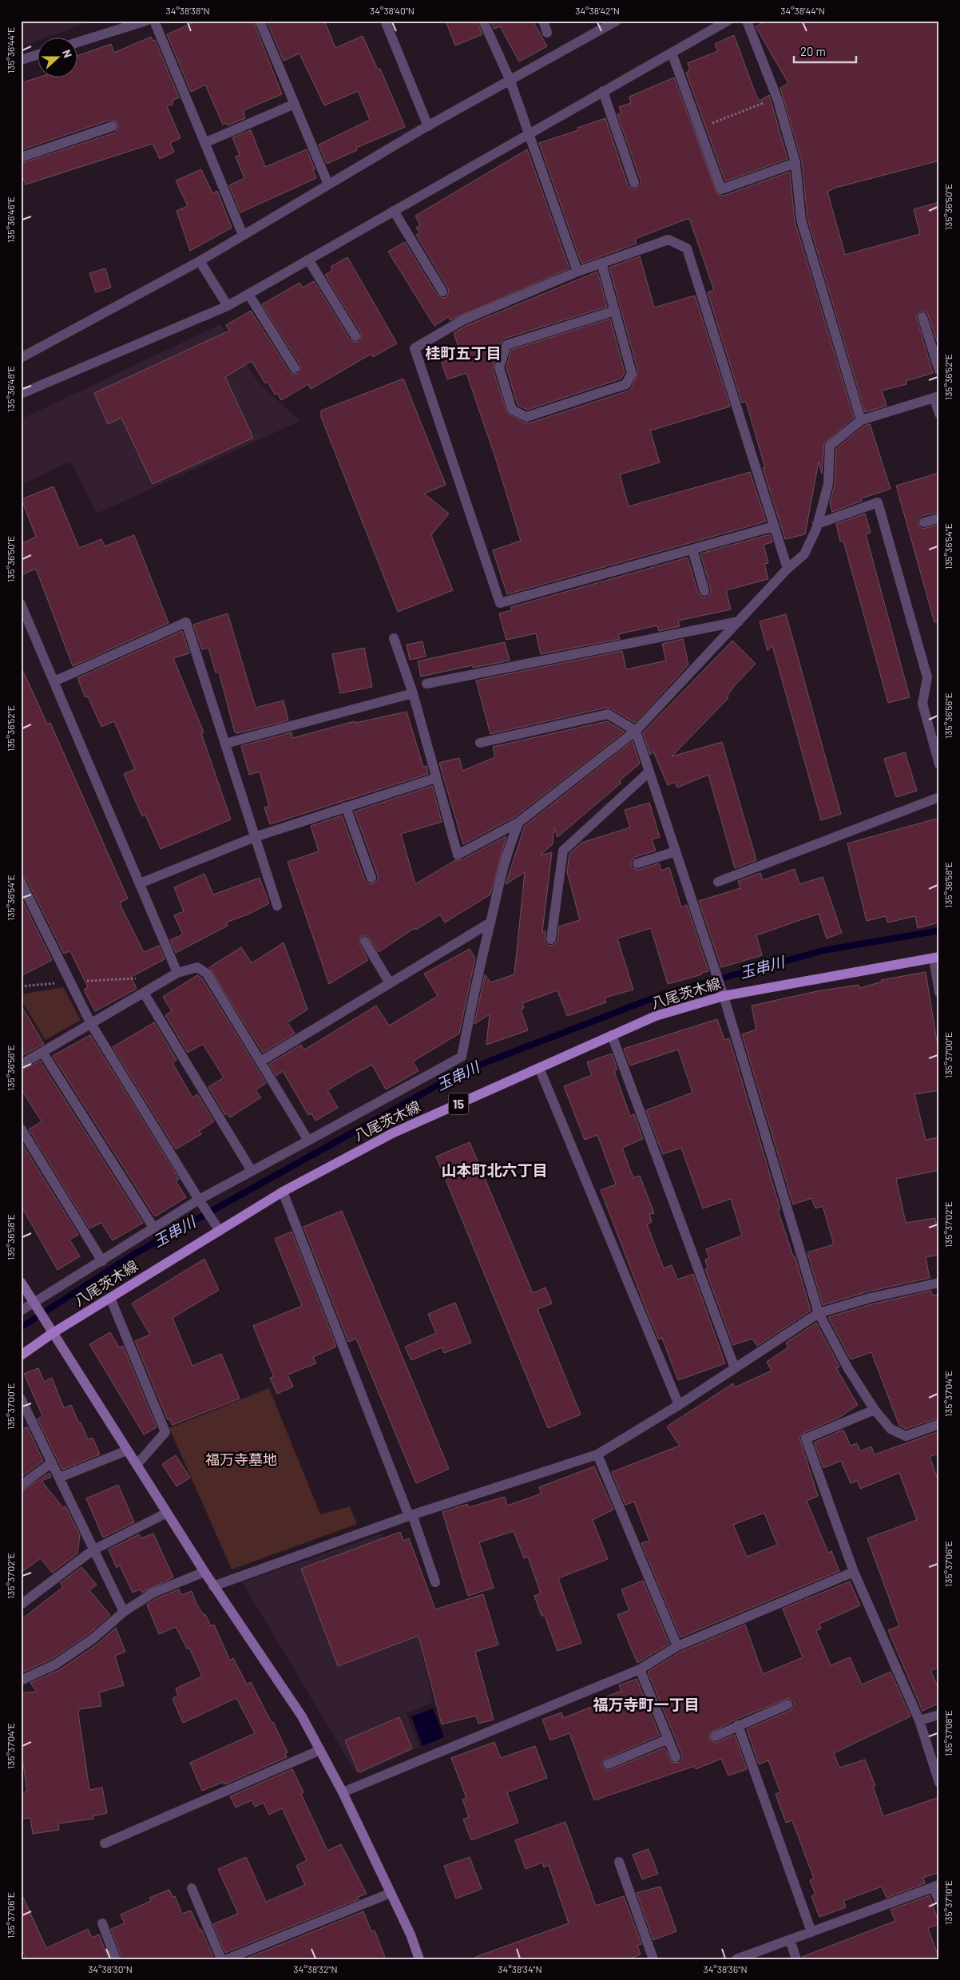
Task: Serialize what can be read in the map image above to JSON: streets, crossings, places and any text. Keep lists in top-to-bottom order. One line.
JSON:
{"streets":{"main road":["八尾茨木線","15"]},"districts":["桂町五丁目","山本町北六丁目","福万寺町一丁目"],"water":["玉串川"],"parks":["福万寺墓地"],"scale_bar":"20 m","north":"right","coordinates":["34°38'38\"N","34°38'40\"N","34°38'42\"N","34°38'44\"N","135°36'44\"E","135°36'50\"E","135°36'46\"E","135°36'52\"E","135°36'48\"E","135°36'54\"E","135°36'56\"E","135°36'58\"E","135°37'00\"E","135°37'02\"E","135°37'04\"E","135°37'06\"E","135°37'08\"E","135°37'10\"E","34°38'30\"N","34°38'32\"N","34°38'34\"N","34°38'36\"N"]}
